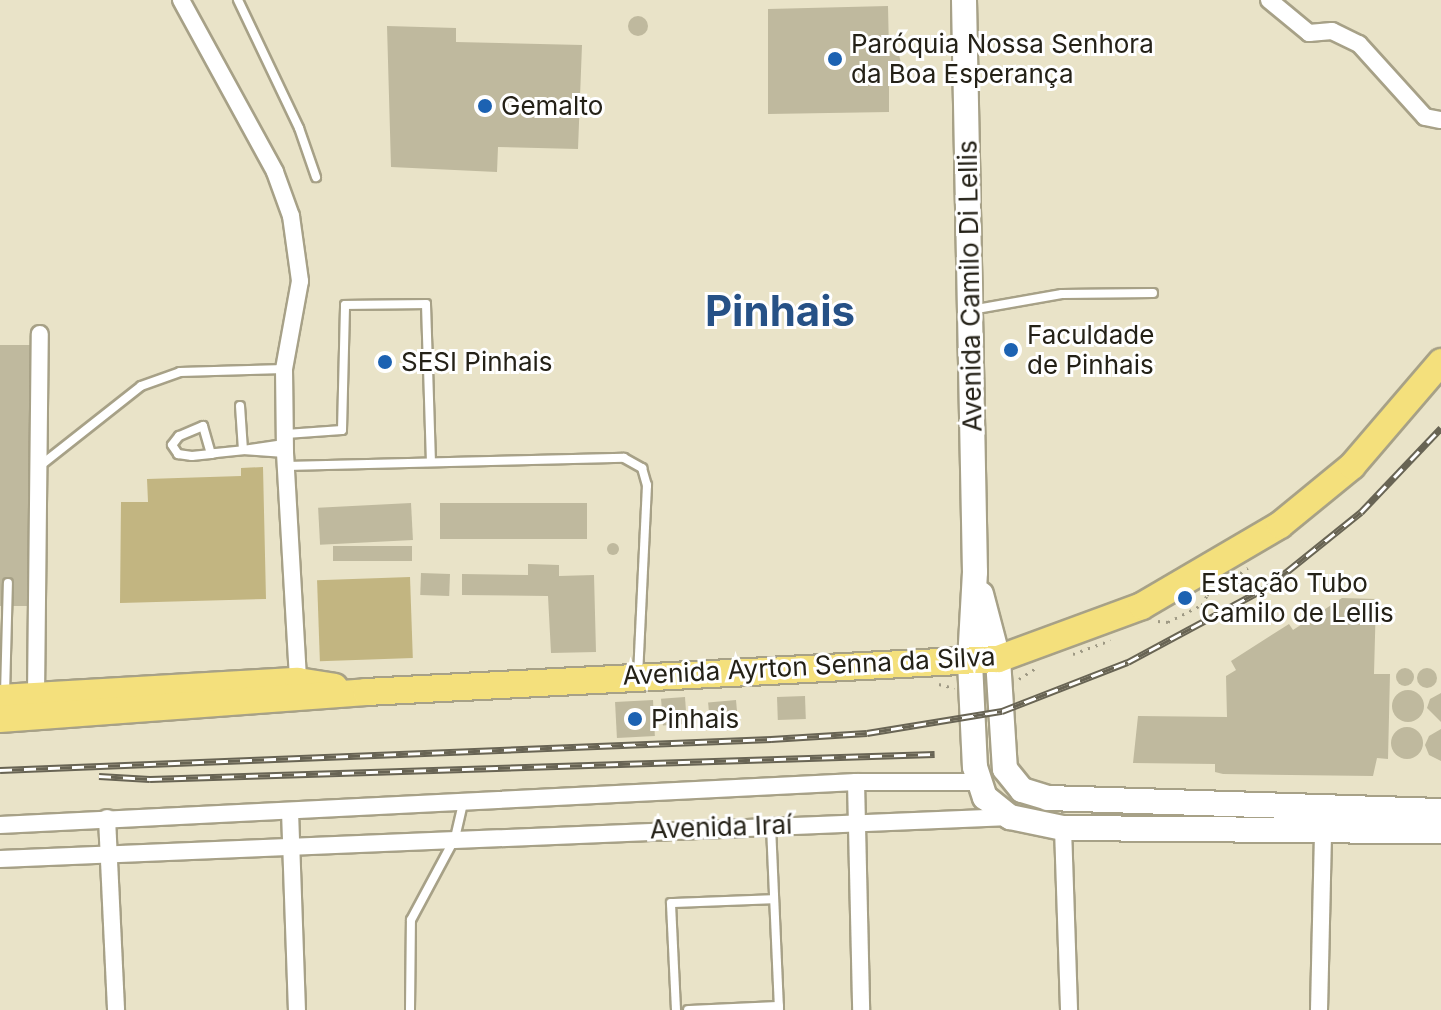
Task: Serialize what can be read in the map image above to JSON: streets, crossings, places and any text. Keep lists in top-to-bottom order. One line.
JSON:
{"streets":{"main road":["Avenida Camilo Di Lellis","Avenida Ayrton Senna da Silva","Avenida Iraí"]},"crossings":[["Avenida Camilo Di Lellis","Avenida Ayrton Senna da Silva"],["Avenida Camilo Di Lellis","Avenida Iraí"]],"districts":["Pinhais"],"places":["Paróquia Nossa Senhora da Boa Esperança","Gemalto","Faculdade de Pinhais","SESI Pinhais","Estação Tubo Camilo de Lellis","Pinhais"]}
